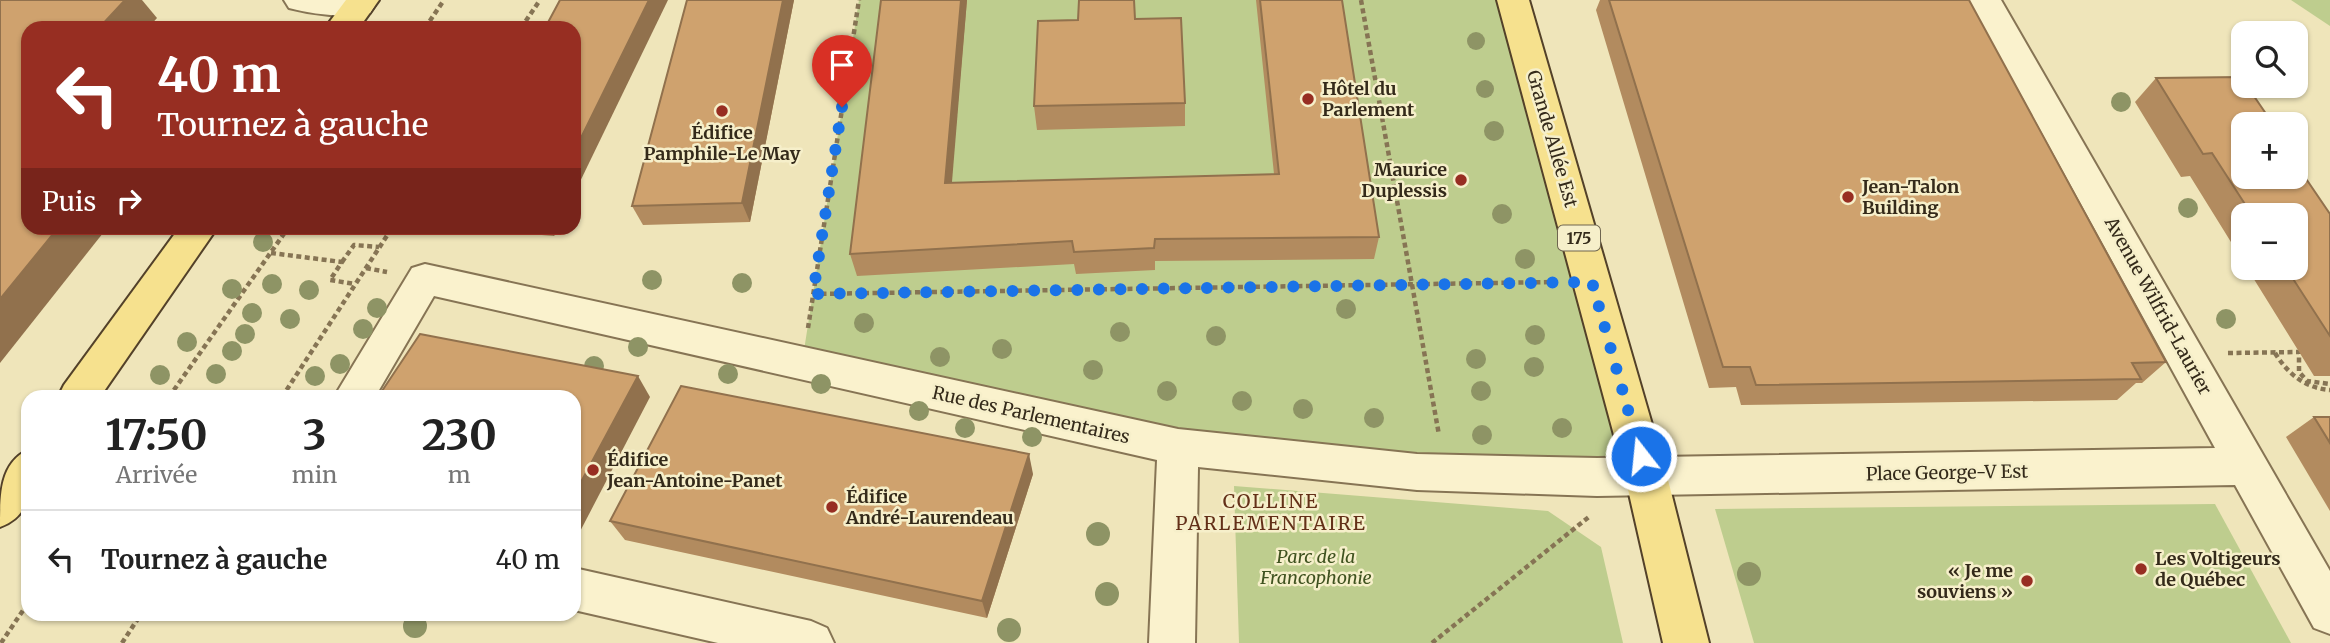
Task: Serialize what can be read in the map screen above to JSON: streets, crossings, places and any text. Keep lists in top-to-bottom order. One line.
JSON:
{"streets":{"main road":["Grande Allée Est","175"],"street":["Avenue Wilfrid-Laurier","Rue des Parlementaires","Place George-V Est"]},"crossings":[["Grande Allée Est","Rue des Parlementaires"],["Grande Allée Est","Place George-V Est"],["Avenue Wilfrid-Laurier","Place George-V Est"],["Rue des Parlementaires","Place George-V Est"]],"districts":["COLLINE PARLEMENTAIRE"],"parks":["Parc de la Francophonie"],"places":["Hôtel du Parlement","Édifice Pamphile-Le May","Maurice Duplessis","Jean-Talon Building","Édifice Jean-Antoine-Panet","Édifice André-Laurendeau","Les Voltigeurs de Québec","« Je me souviens »"],"page":{"map_buttons":["+","−"],"turn":["40 m","Tournez à gauche"],"then":"Puis","eta":["17:50","Arrivée","3","min","230","m"],"list":[{"name":"Tournez à gauche","value":"40 m"}]}}
